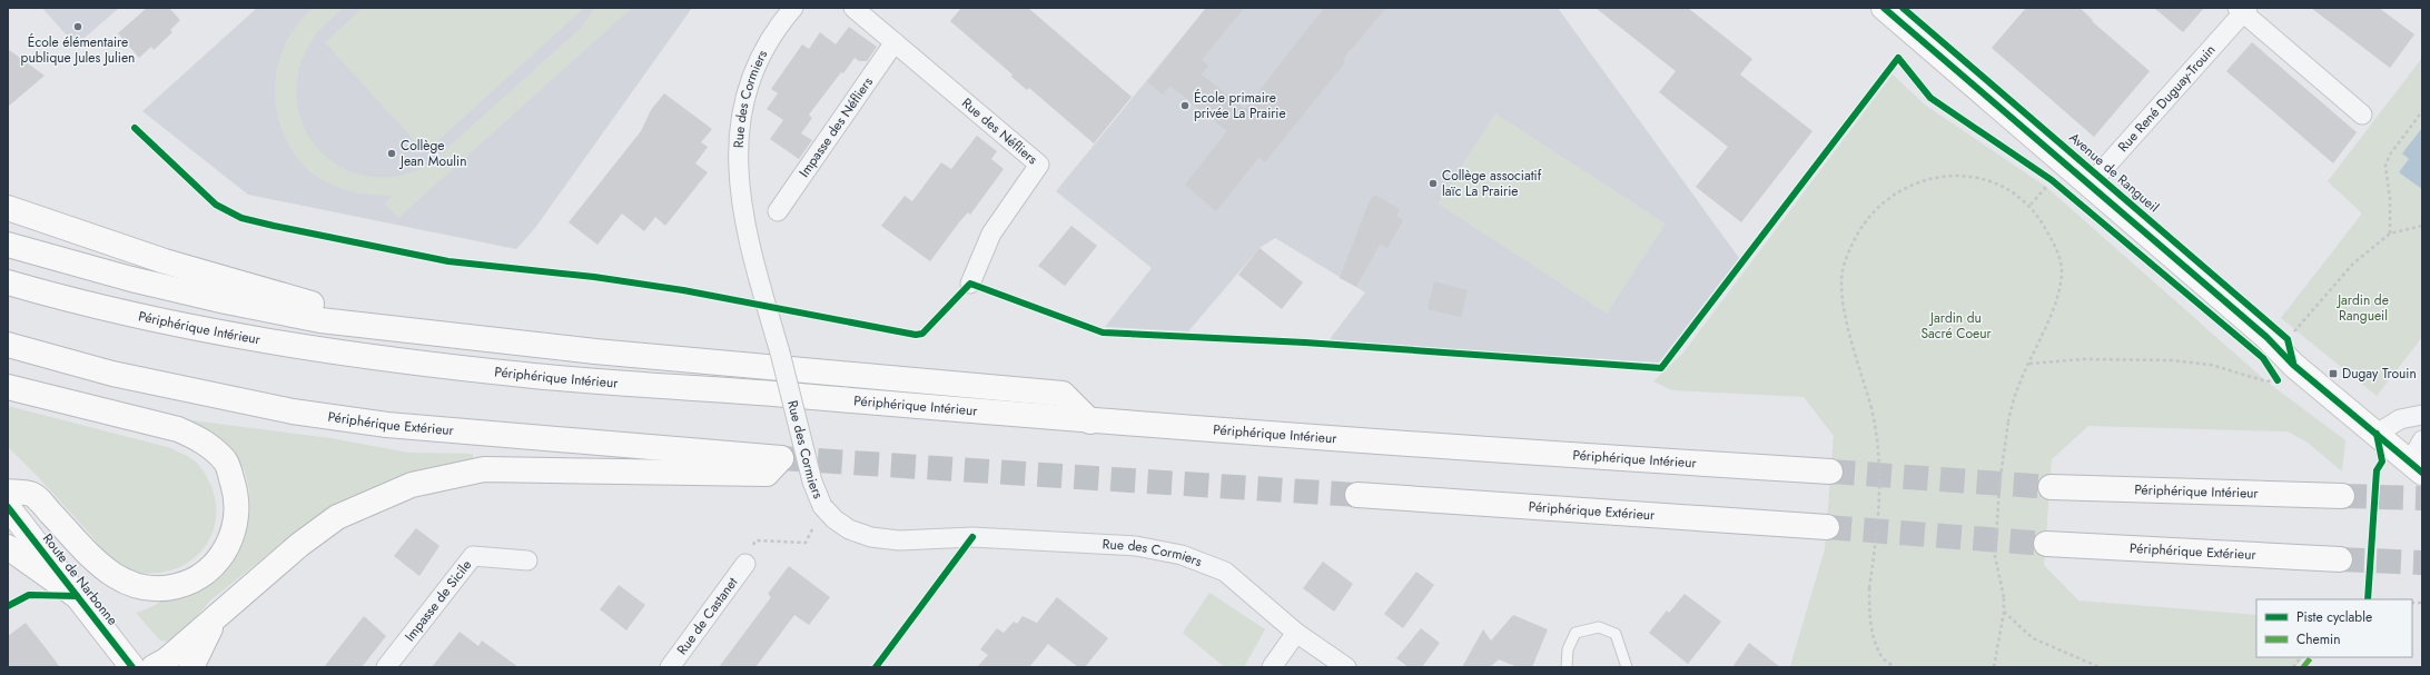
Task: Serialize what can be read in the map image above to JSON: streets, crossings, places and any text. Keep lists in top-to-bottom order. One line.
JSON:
{"streets":{"main road":["Avenue de Rangueil","Périphérique Intérieur","Périphérique Extérieur","Route de Narbonne"],"street":["Rue René Duguay-Trouin","Rue des Cormiers","Impasse des Néfliers","Rue des Néfliers","Impasse de Sicile","Rue de Castanet"]},"crossings":[["Rue René Duguay-Trouin","Avenue de Rangueil"],["Impasse des Néfliers","Rue des Néfliers"]],"parks":["Jardin de Rangueil","Jardin du Sacré Coeur"],"places":{"other":["École élémentaire publique Jules Julien","École primaire privée La Prairie","Collège Jean Moulin","Collège associatif laïc La Prairie"],"transit":["Dugay Trouin"]},"legend":["Piste cyclable","Chemin"]}
